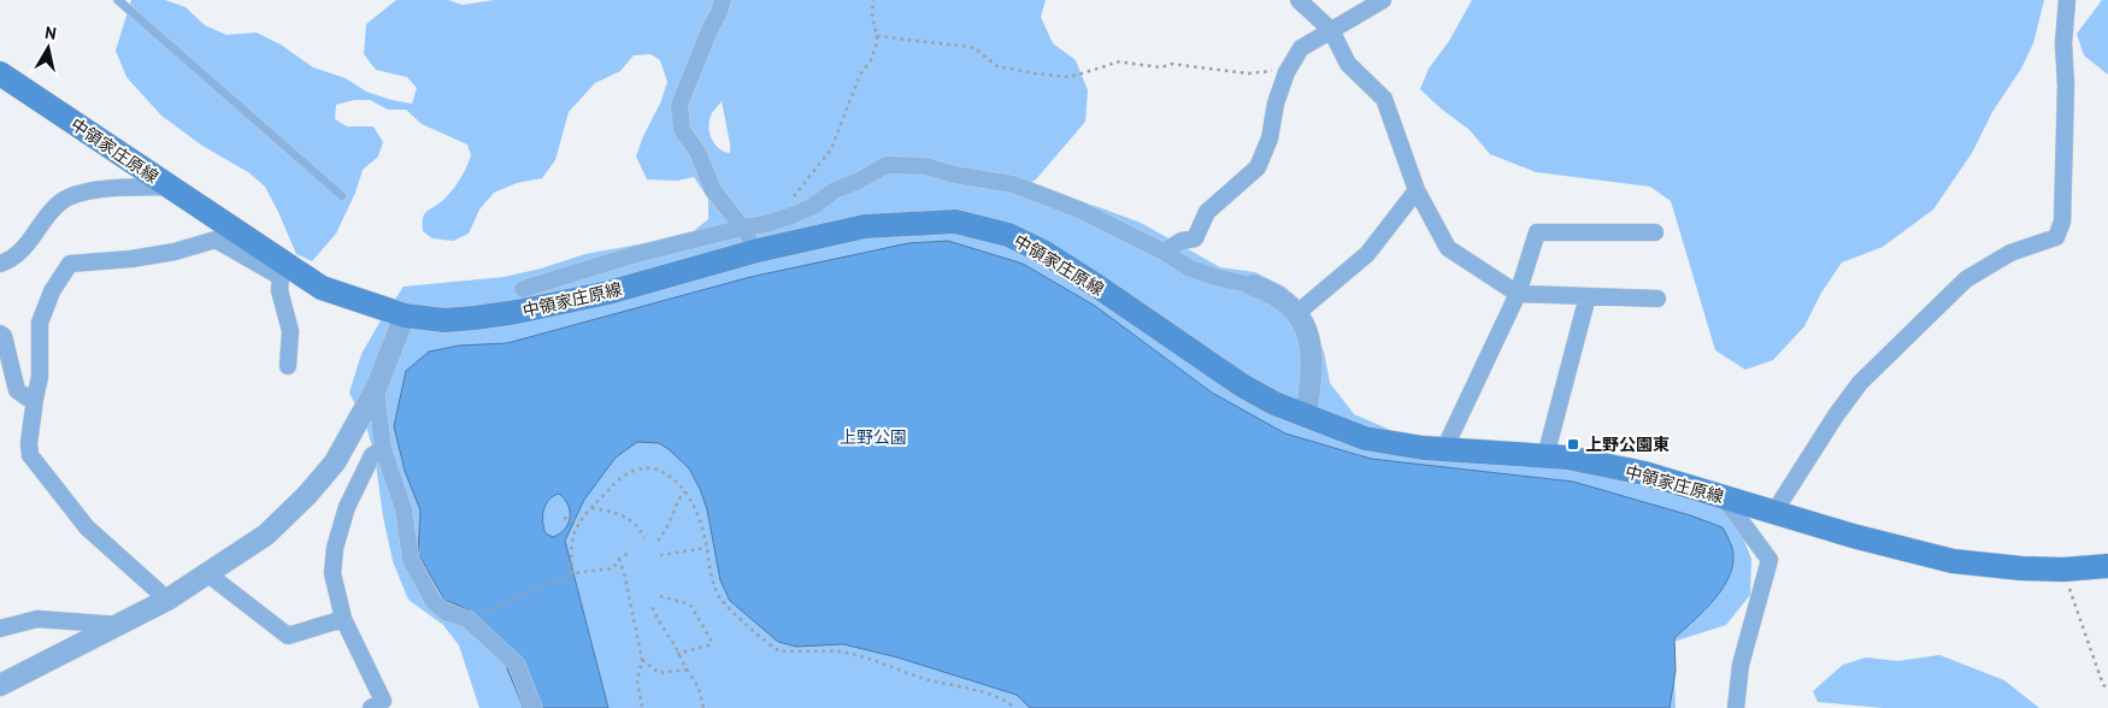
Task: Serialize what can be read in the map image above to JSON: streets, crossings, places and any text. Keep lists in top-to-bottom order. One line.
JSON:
{"streets":{"main road":["中領家庄原線"]},"parks":["上野公園"],"places":{"transit":["上野公園東"]},"north":"top"}
